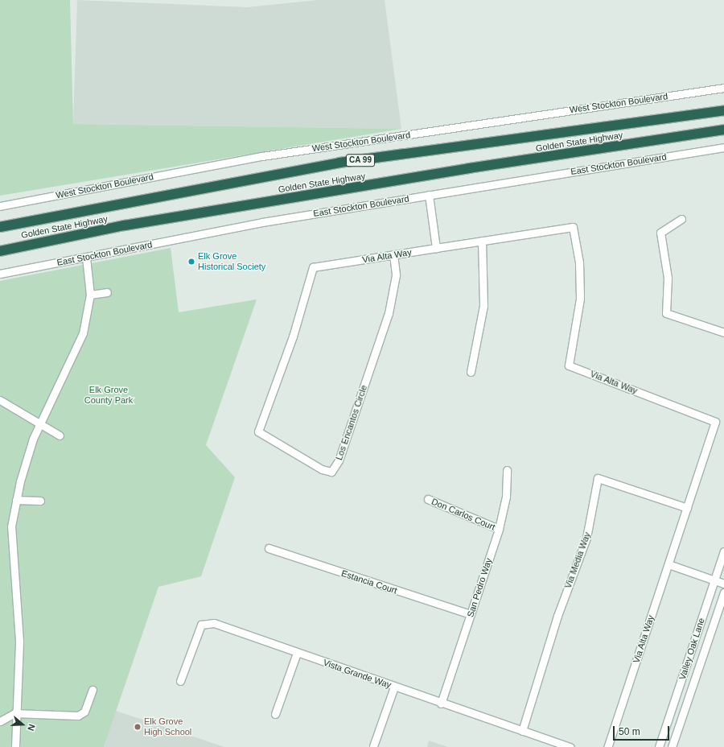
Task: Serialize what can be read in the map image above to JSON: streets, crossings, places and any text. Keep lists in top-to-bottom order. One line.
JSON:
{"streets":{"highway":["Golden State Highway","CA 99"],"street":["West Stockton Boulevard","East Stockton Boulevard","Via Alta Way","Los Encantos Circle","Don Carlos Court","Via Media Way","Estancia Court","San Pedro Way","Valley Oak Lane","Vista Grande Way"]},"crossings":[["Via Alta Way","Los Encantos Circle"],["Via Alta Way","Via Media Way"],["Don Carlos Court","San Pedro Way"],["Via Media Way","Vista Grande Way"],["Estancia Court","San Pedro Way"],["San Pedro Way","Vista Grande Way"]],"parks":["Elk Grove County Park"],"places":["Elk Grove Historical Society","Elk Grove High School"],"scale_bar":"50 m","north":"right"}
